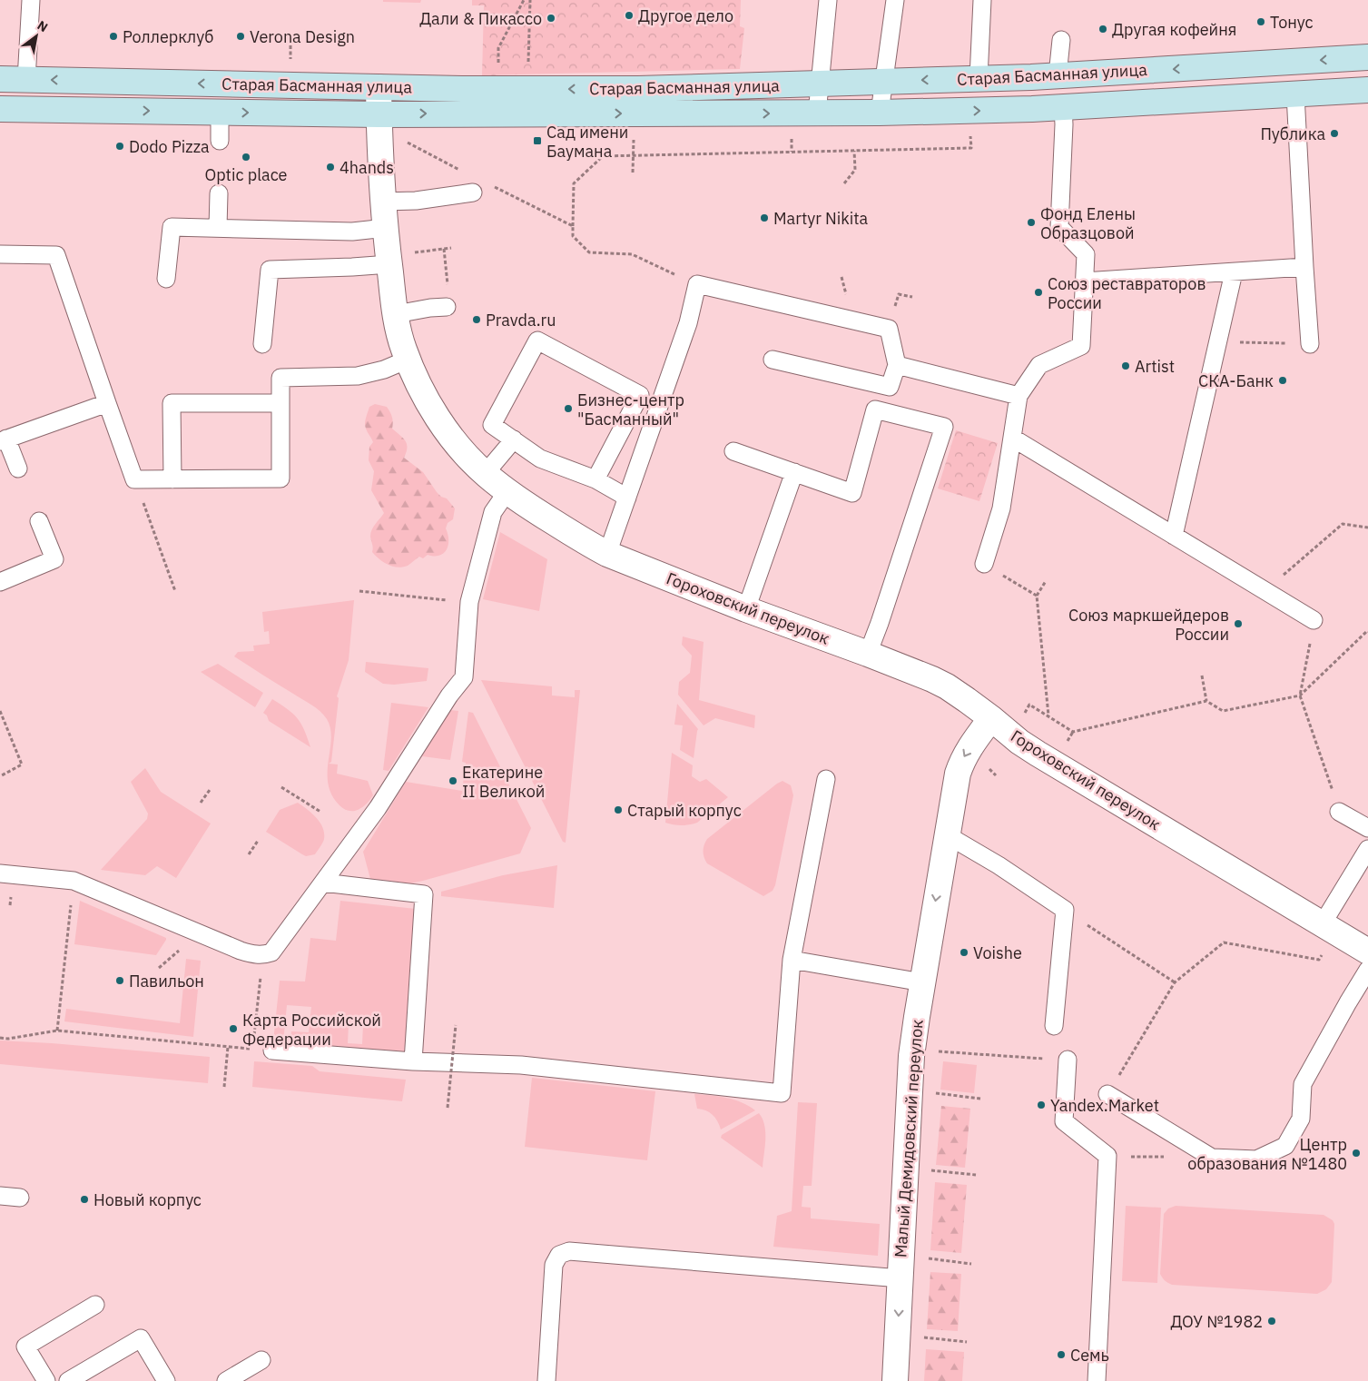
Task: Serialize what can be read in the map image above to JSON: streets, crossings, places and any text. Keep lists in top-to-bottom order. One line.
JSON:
{"streets":{"main road":["Старая Басманная улица"],"street":["Гороховский переулок","Малый Демидовский переулок"]},"crossings":[["Старая Басманная улица","Гороховский переулок"],["Гороховский переулок","Малый Демидовский переулок"]],"one_way":["Малый Демидовский переулок"],"places":{"other":["Другое дело","Дали & Пикассо","Тонус","Другая кофейня","Роллерклуб","Verona Design","Публика","Dodo Pizza","Optic place","4hands","Martyr Nikita","Фонд Елены Образцовой","Союз реставраторов России","Pravda.ru","Artist","СКА-Банк","Бизнес-центр \"Басманный\"","Союз маркшейдеров России","Екатерине II Великой","Старый корпуc","Voishe","Павильон","Карта Российской Федерации","Yandex.Market","Центр образования №1480","Новый корпус","ДОУ №1982","Семь"],"transit":["Сад имени Баумана"]},"north":"top right"}
